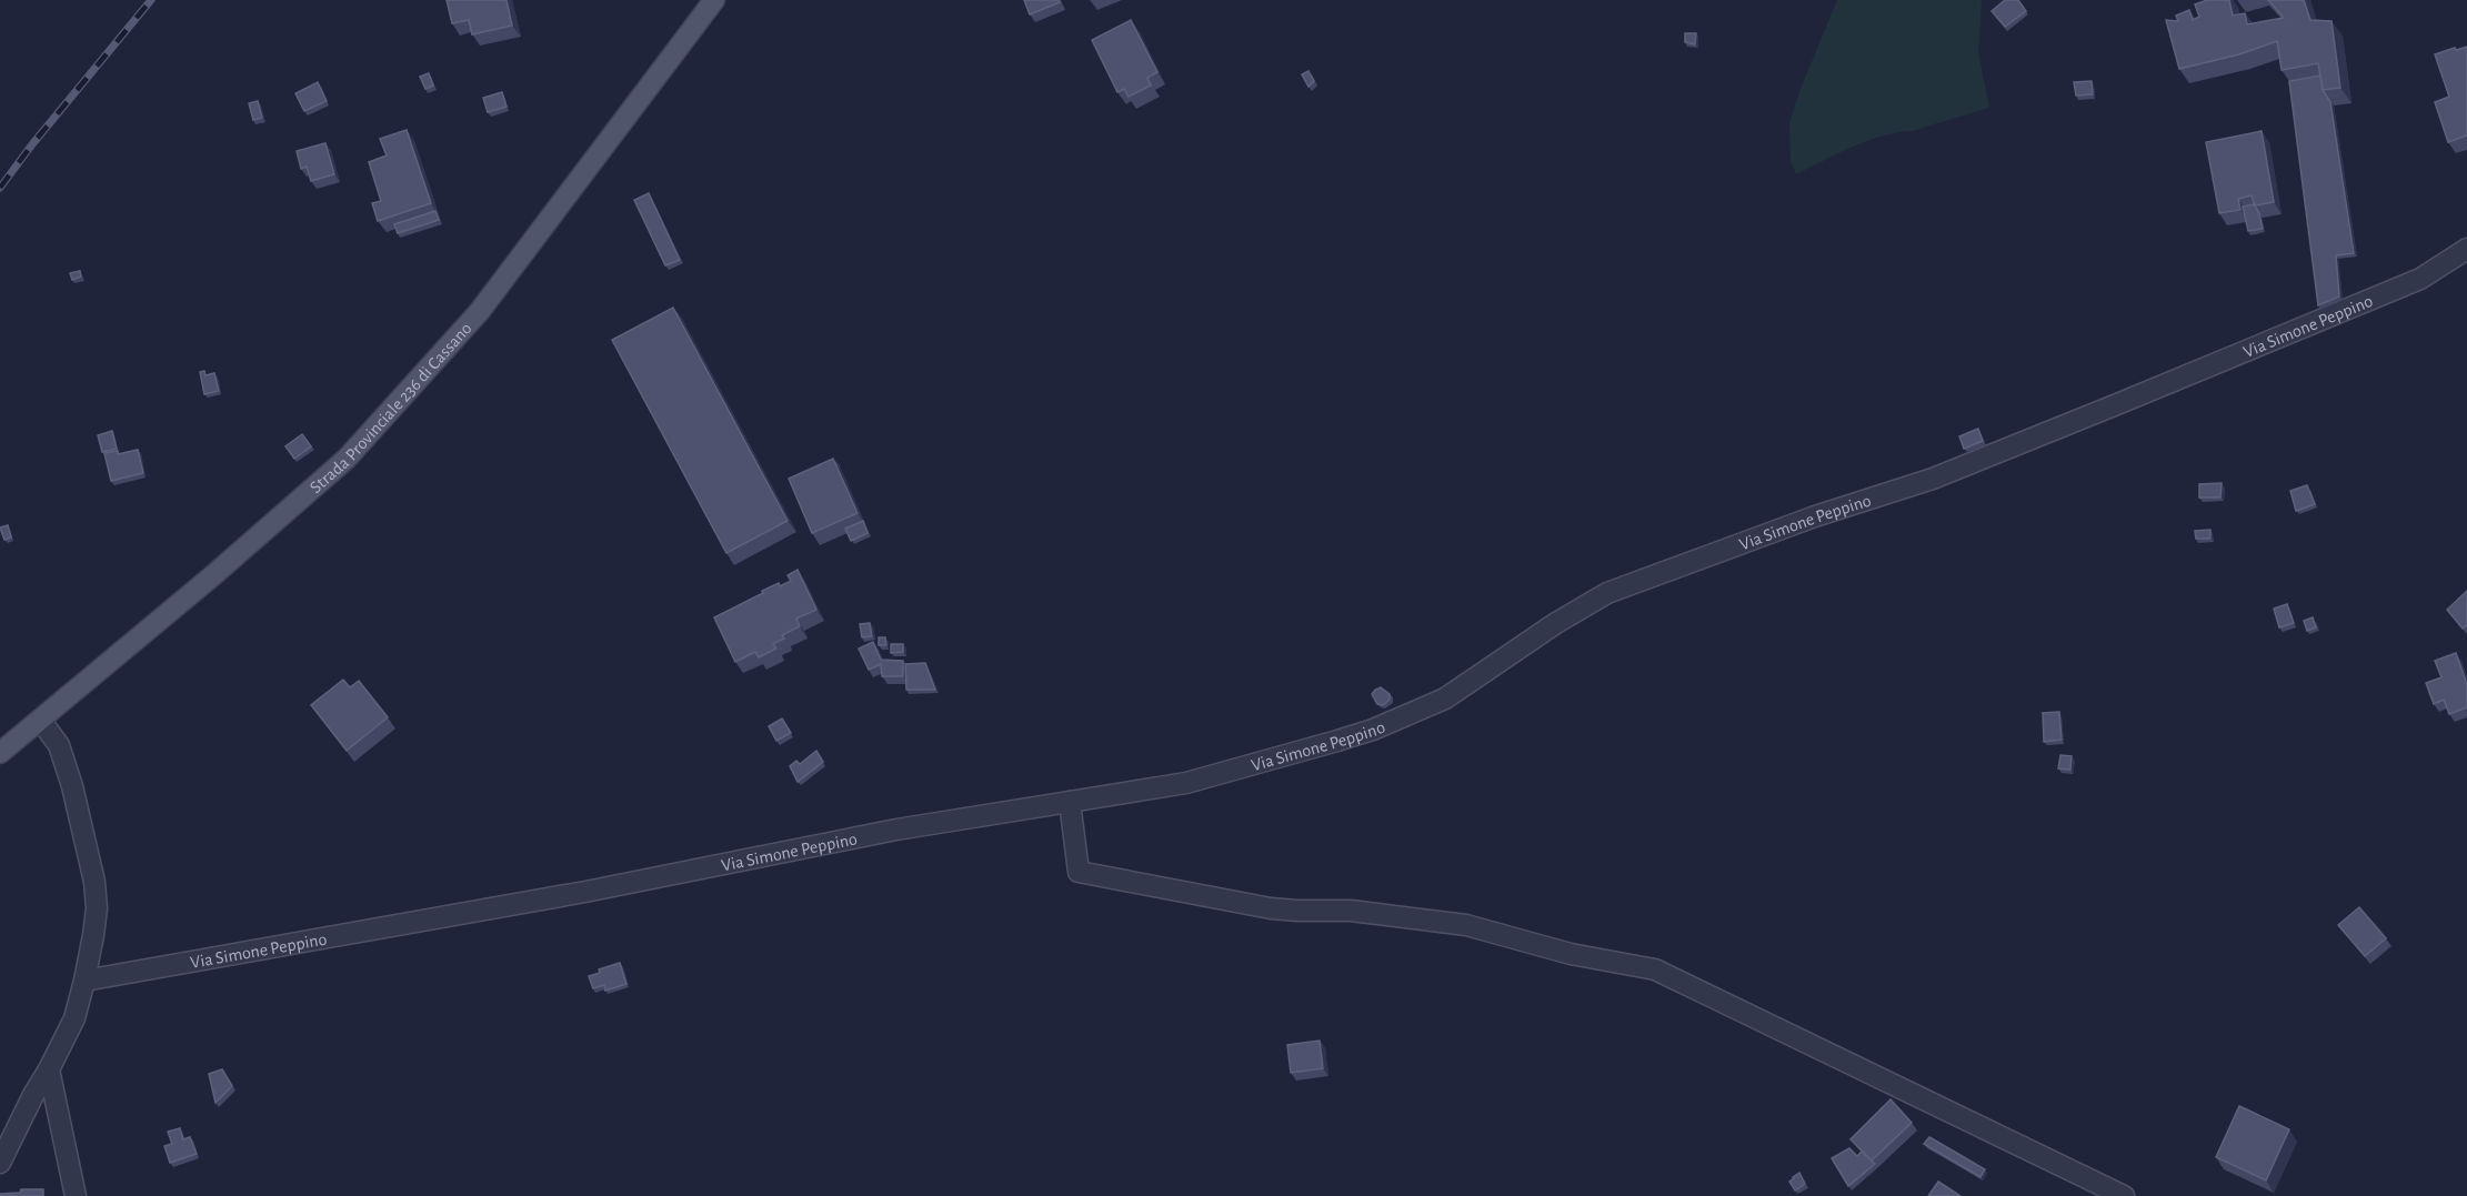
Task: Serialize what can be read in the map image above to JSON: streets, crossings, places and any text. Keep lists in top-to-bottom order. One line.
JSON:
{"streets":{"main road":["Strada Provinciale 236 di Cassano"],"street":["Via Simone Peppino"]}}
